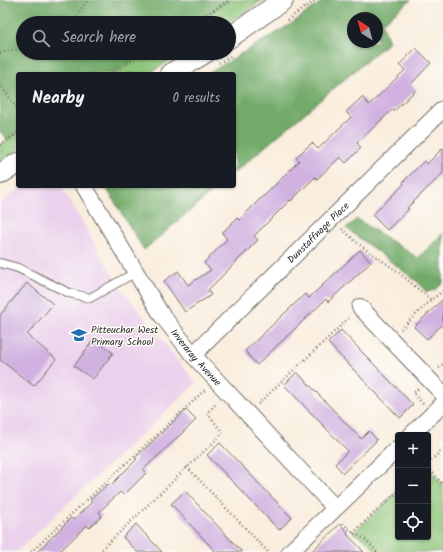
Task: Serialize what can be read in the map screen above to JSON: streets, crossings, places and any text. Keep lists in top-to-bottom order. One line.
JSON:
{"streets":{"street":["Dunstaffnage Place","Inveraray Avenue"]},"crossings":[["Dunstaffnage Place","Inveraray Avenue"]],"places":{"school or university":["Pitteuchar West Primary School"]},"north":"top left","page":{"search":"Search here","heading":["Nearby","0 results"],"map_buttons":["+","−"]}}
